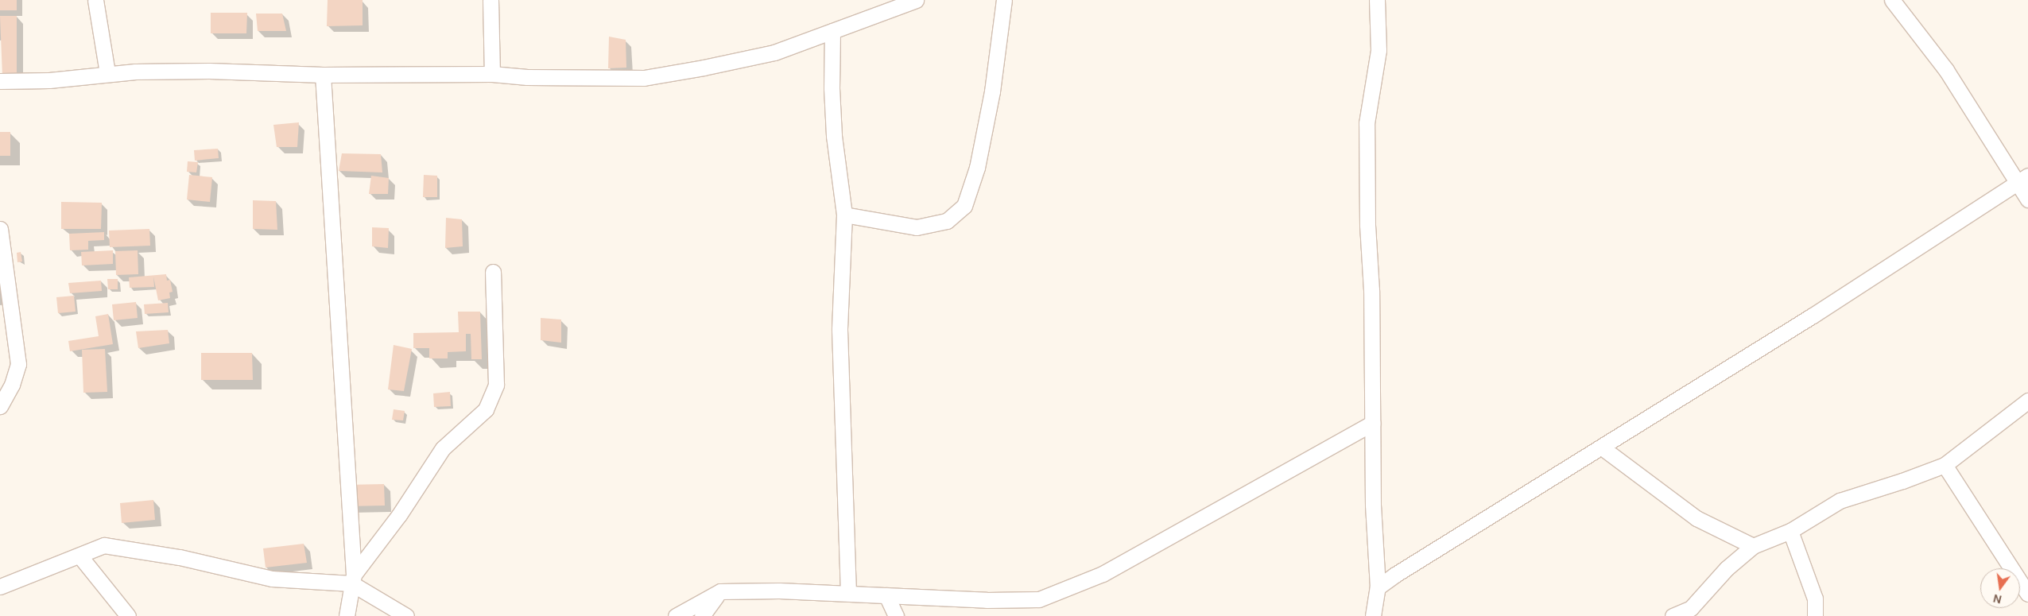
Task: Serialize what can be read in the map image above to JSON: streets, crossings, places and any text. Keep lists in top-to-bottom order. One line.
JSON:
{"north":"bottom"}
